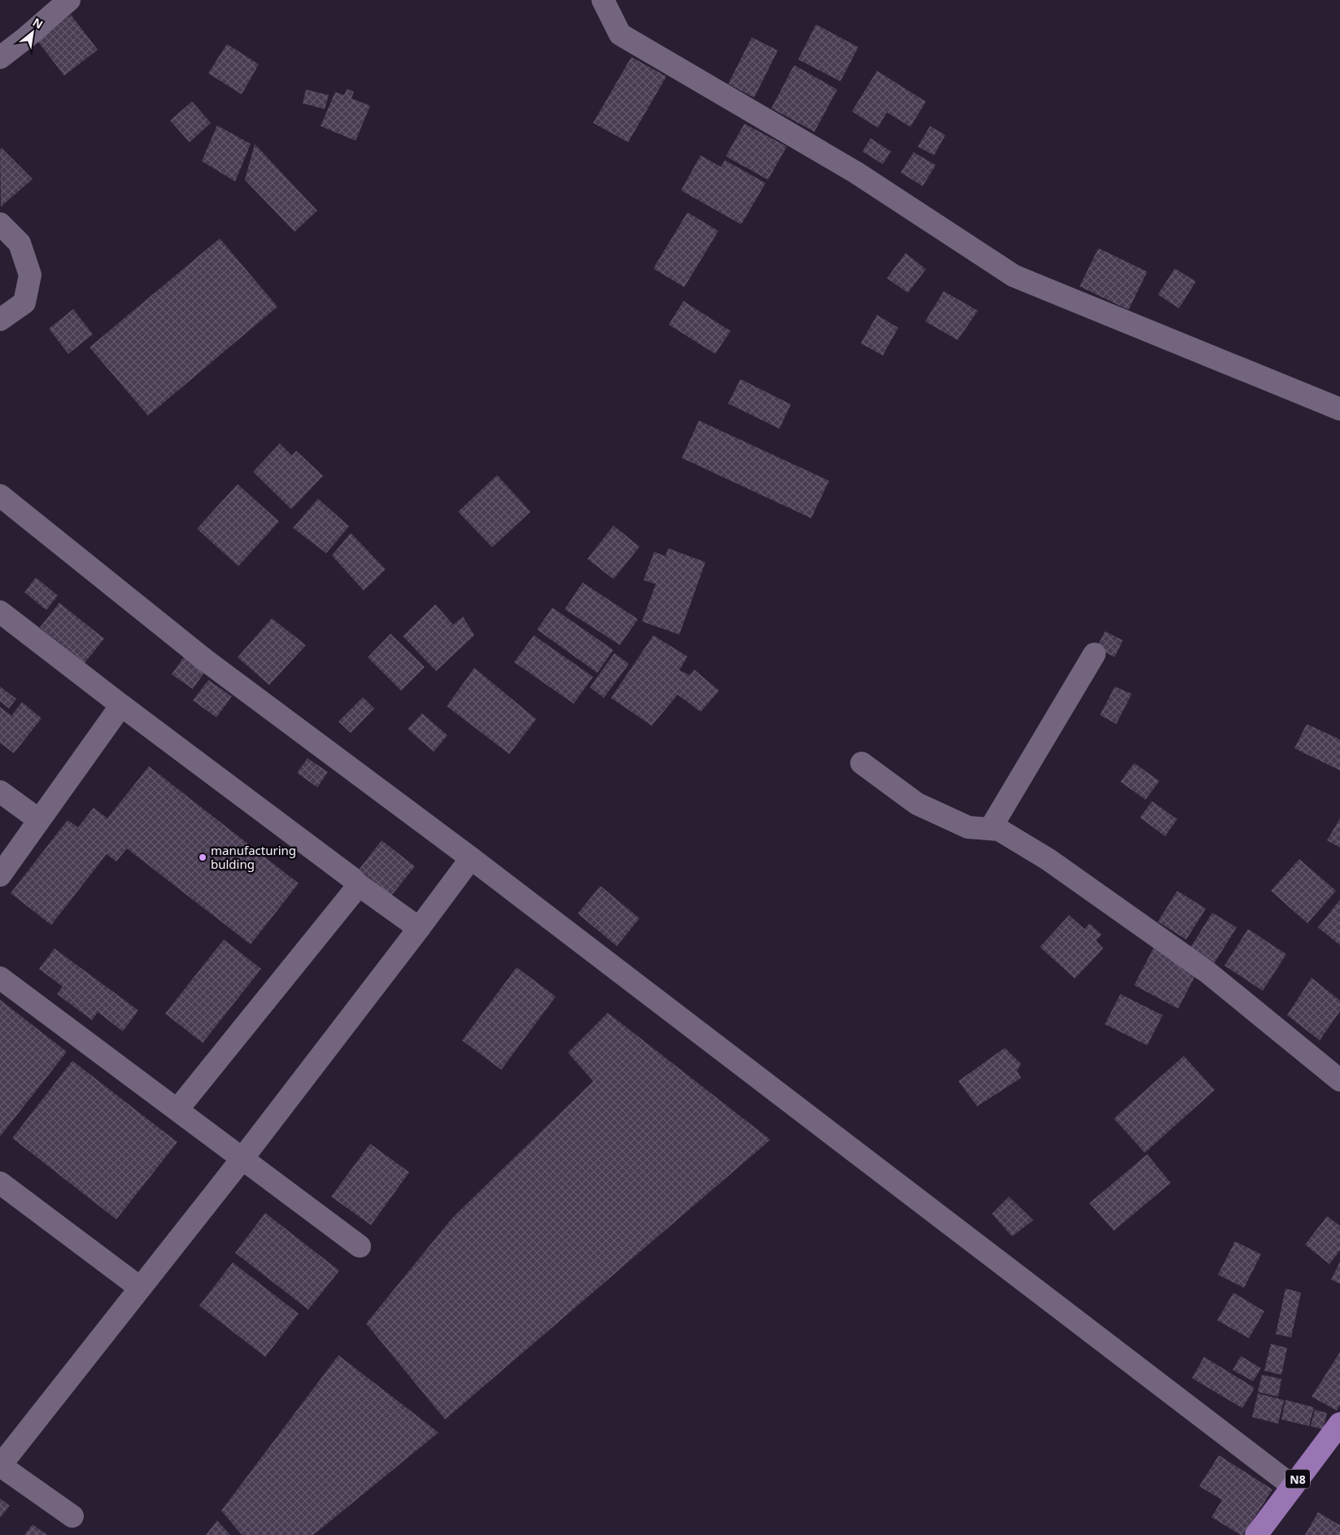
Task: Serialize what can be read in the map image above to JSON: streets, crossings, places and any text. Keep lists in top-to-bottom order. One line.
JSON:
{"streets":{"highway":["N8"]},"places":["manufacturing bulding"],"north":"top right"}
